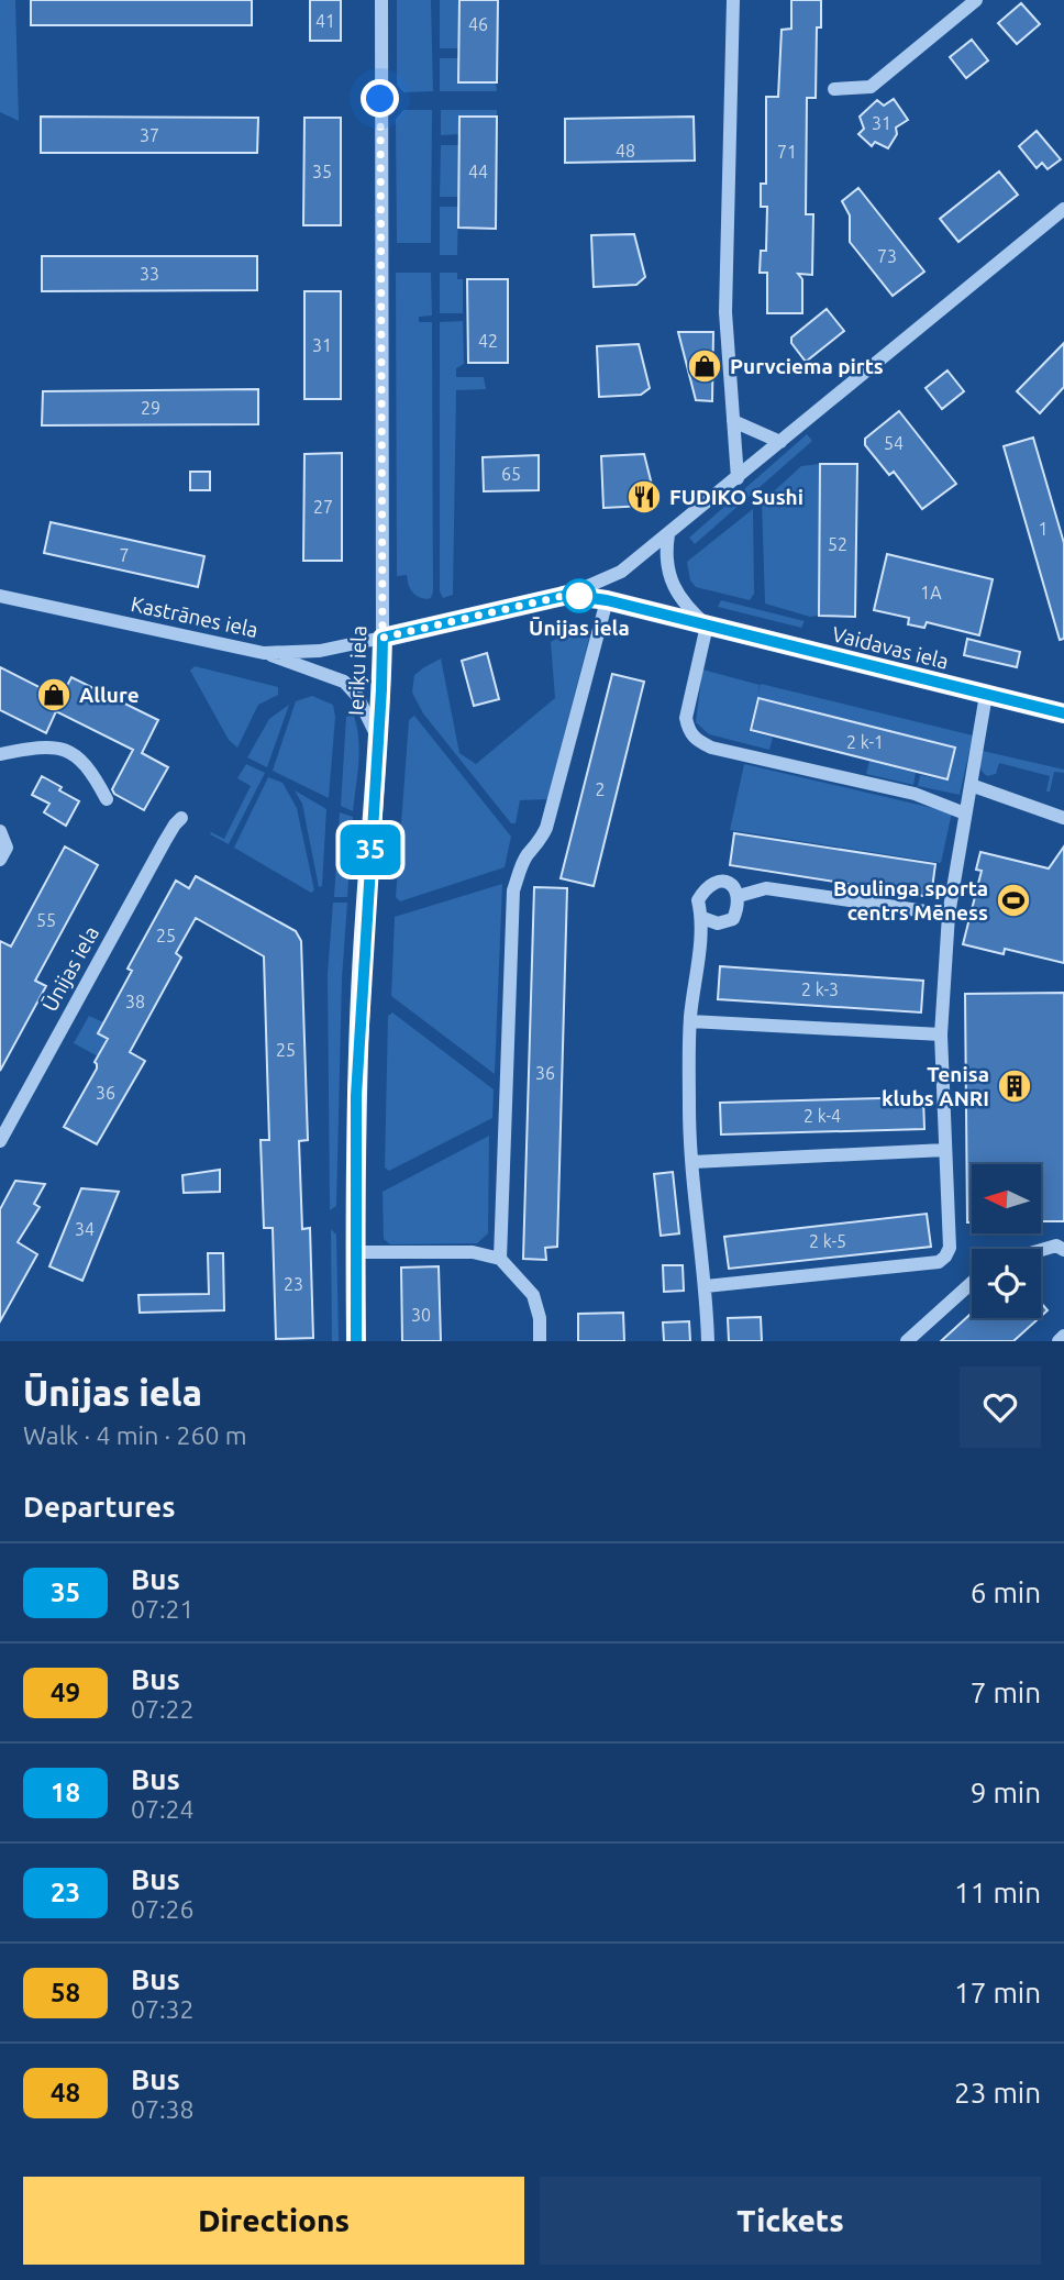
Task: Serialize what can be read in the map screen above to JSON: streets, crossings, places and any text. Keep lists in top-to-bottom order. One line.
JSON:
{"streets":{"main road":["Vaidavas iela","Ieriķu iela"],"street":["Kastrānes iela","Ūnijas iela"]},"crossings":[["Kastrānes iela","Vaidavas iela"],["Kastrānes iela","Ieriķu iela"],["Vaidavas iela","Ieriķu iela"]],"places":{"shop":["Purvciema pirts","Allure"],"restaurant":["FUDIKO Sushi"],"other":["Ūnijas iela"],"sports":["Boulinga sporta centrs Mēness"],"building":["Tenisa klubs ANRI"]},"lines":["bus line 35"],"house_numbers":["41","46","31","37","48","71","35","44","73","33","42","31","29","54","65","27","1","52","7","1A","2 k-1","2","55","25","2 k-3","38","25","36","36","2 k-4","34","2 k-5","23","30"],"north":"left","page":{"on_map":"35","heading":[["Ūnijas iela","Walk · 4 min · 260 m"],"Departures"],"list":[{"mark":"35","name":"Bus","note":"07:21","value":"6 min"},{"mark":"49","name":"Bus","note":"07:22","value":"7 min"},{"mark":"18","name":"Bus","note":"07:24","value":"9 min"},{"mark":"23","name":"Bus","note":"07:26","value":"11 min"},{"mark":"58","name":"Bus","note":"07:32","value":"17 min"},{"mark":"48","name":"Bus","note":"07:38","value":"23 min"}],"buttons":["Directions","Tickets"]}}
